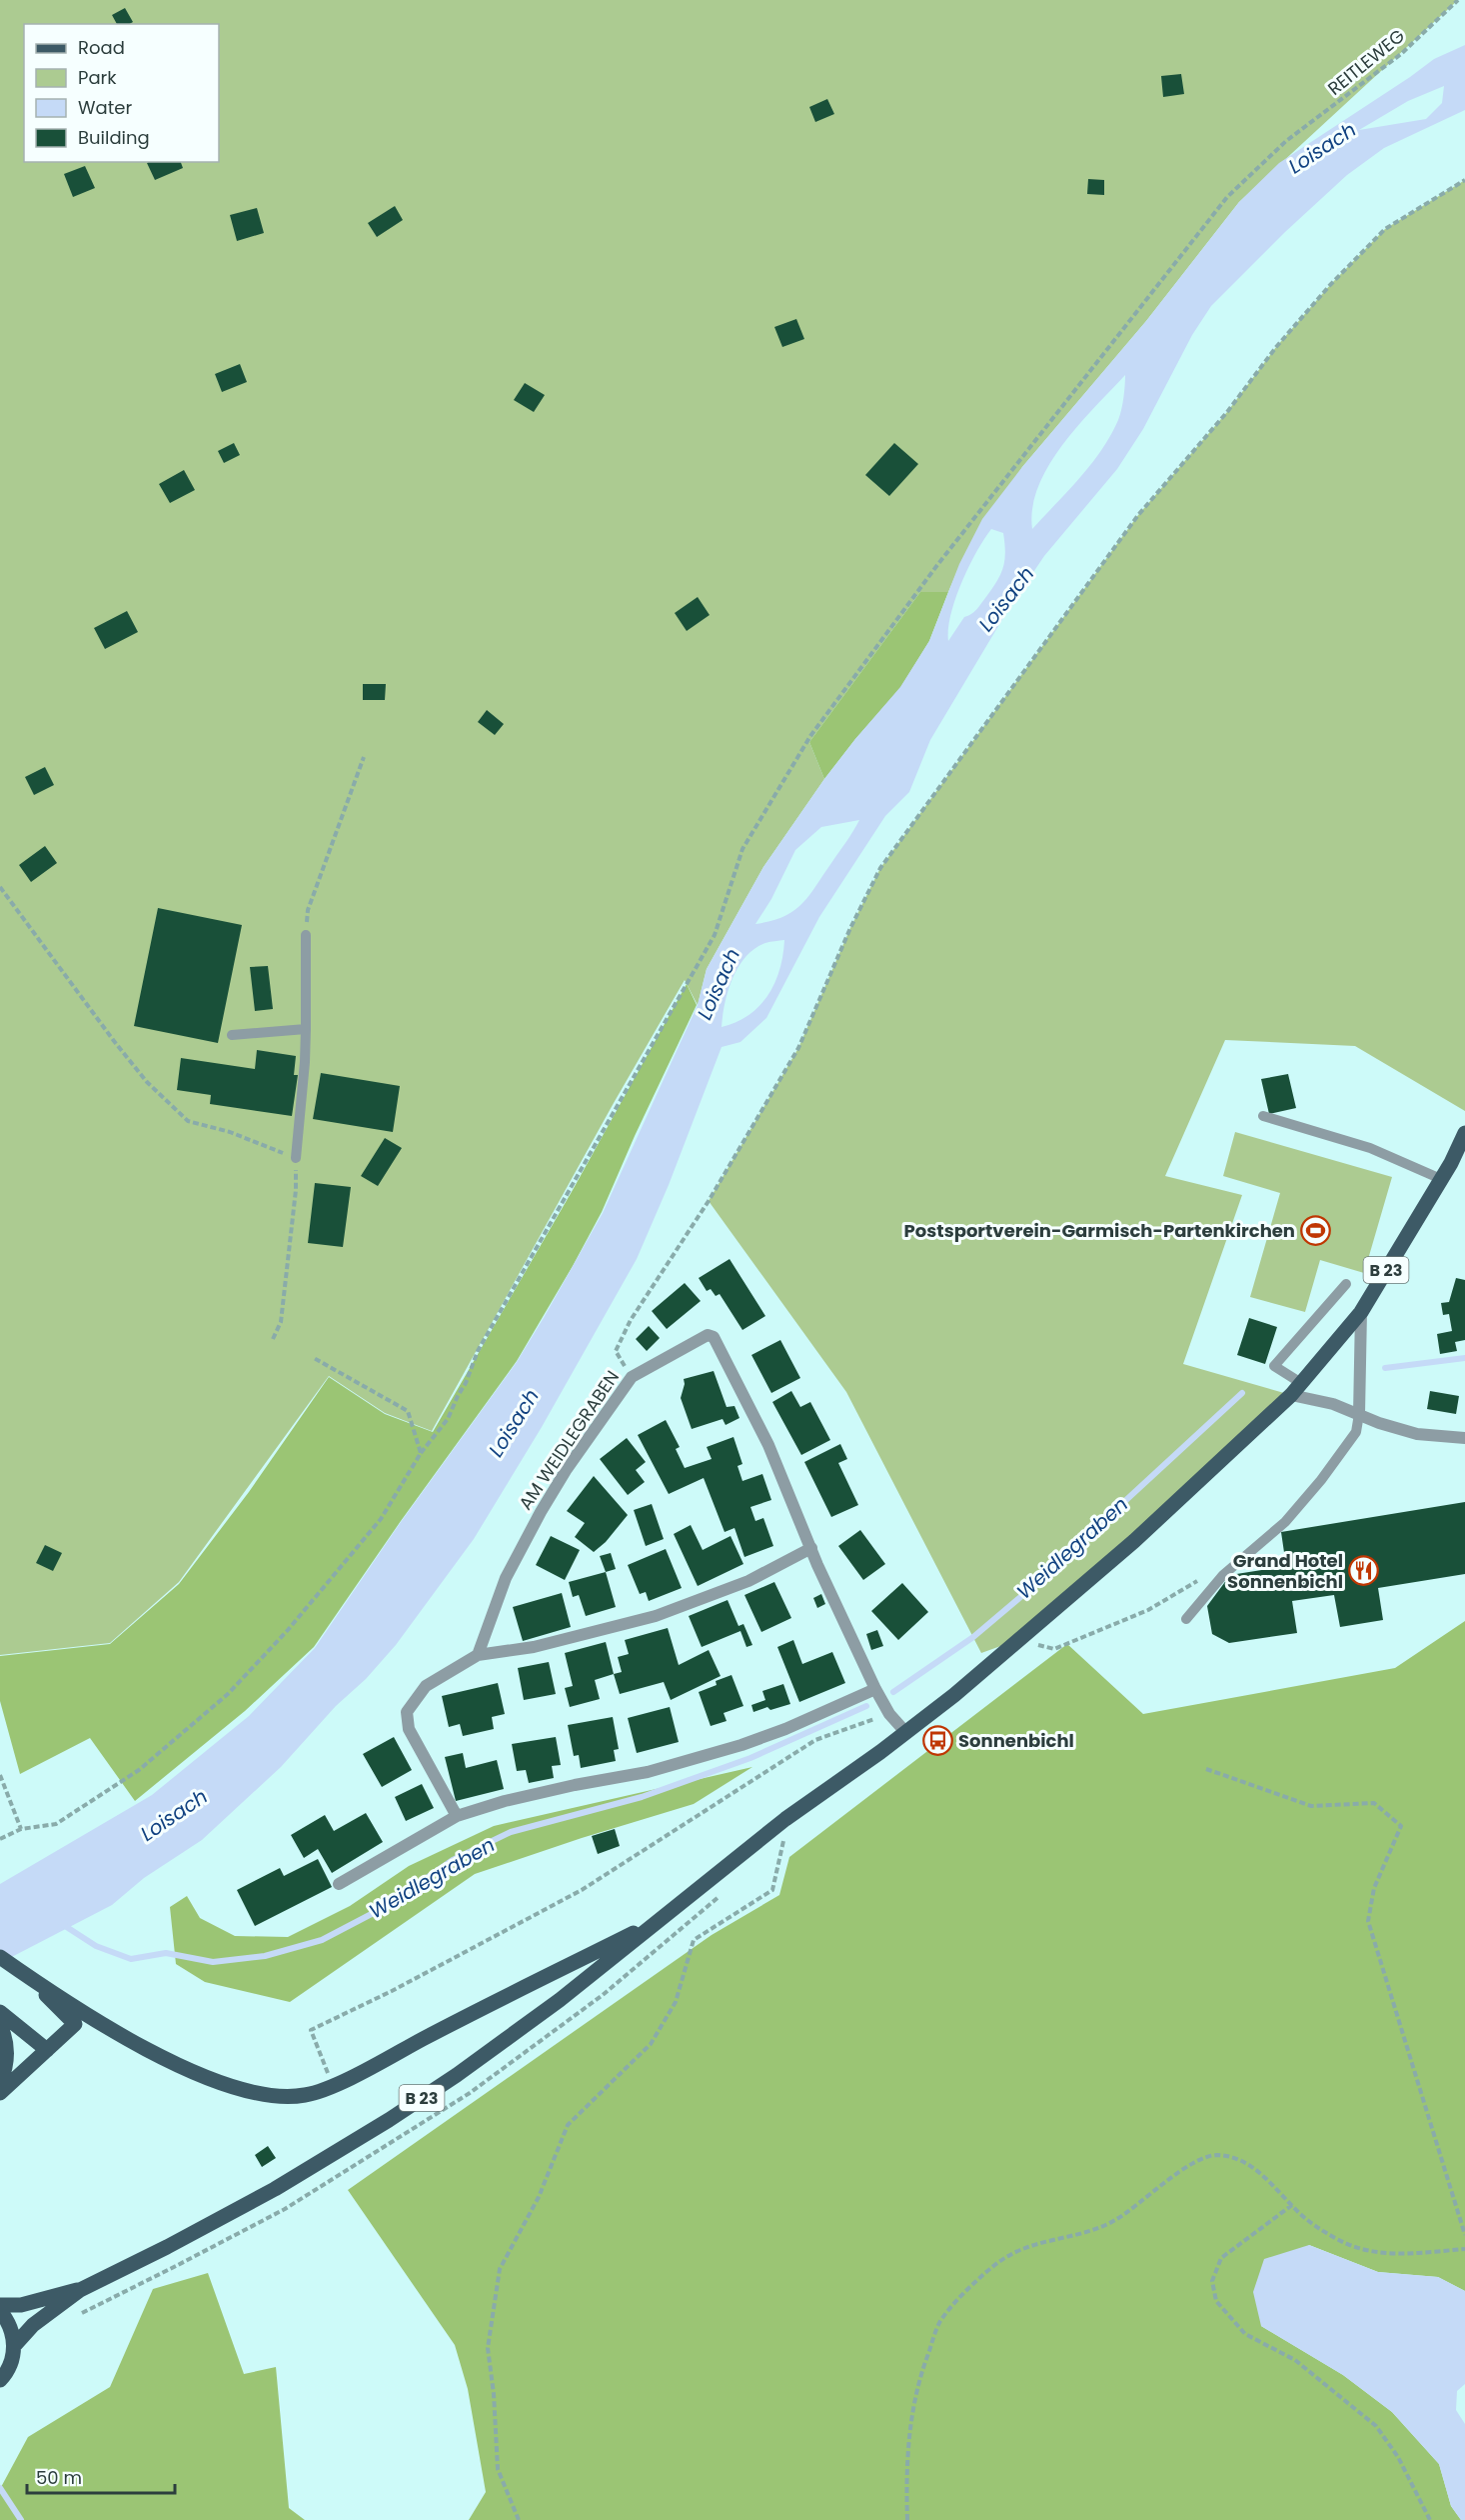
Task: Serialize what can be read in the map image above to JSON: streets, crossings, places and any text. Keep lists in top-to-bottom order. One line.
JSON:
{"streets":{"main road":["B 23"],"street":["AM WEIDLEGRABEN"],"path":["REITLEWEG"]},"crossings":[["B 23","AM WEIDLEGRABEN"]],"water":["Loisach","Weidlegraben"],"places":{"sports":["Postsportverein-Garmisch-Partenkirchen"],"restaurant":["Grand Hotel Sonnenbichl"],"bus stop":["Sonnenbichl"]},"legend":["Road","Park","Water","Building"],"scale_bar":"50 m"}
